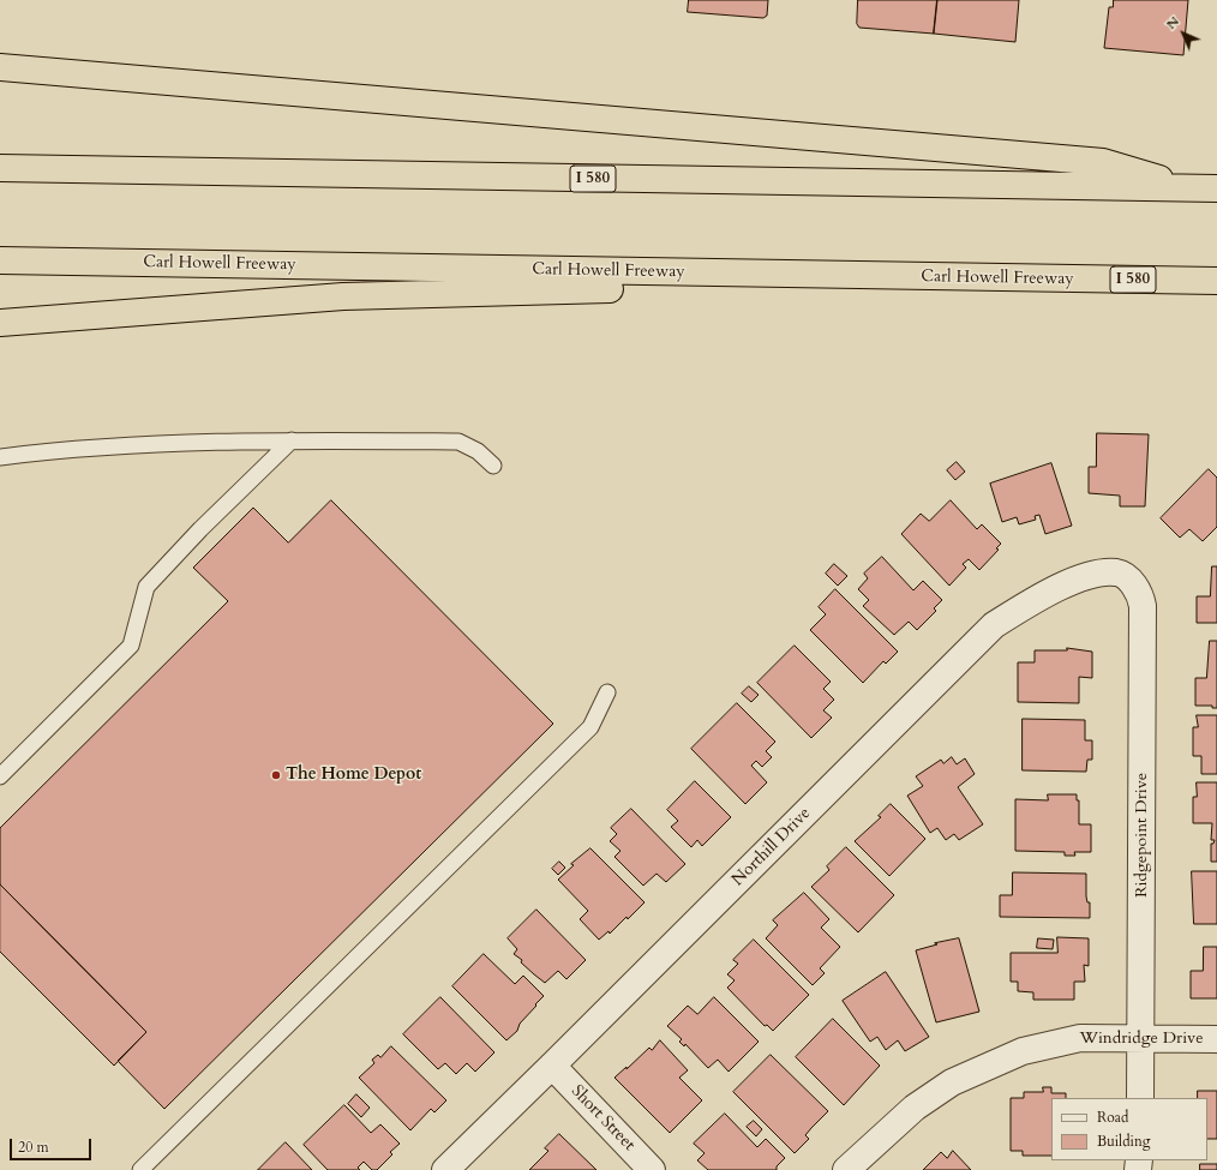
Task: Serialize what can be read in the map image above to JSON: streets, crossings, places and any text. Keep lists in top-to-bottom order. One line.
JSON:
{"streets":{"highway":["I 580","Carl Howell Freeway"],"street":["Ridgepoint Drive","Northill Drive","Windridge Drive","Short Street"]},"crossings":[["Ridgepoint Drive","Northill Drive"],["Ridgepoint Drive","Windridge Drive"],["Northill Drive","Short Street"]],"places":["The Home Depot"],"legend":["Road","Building"],"scale_bar":"20 m","north":"top left"}
